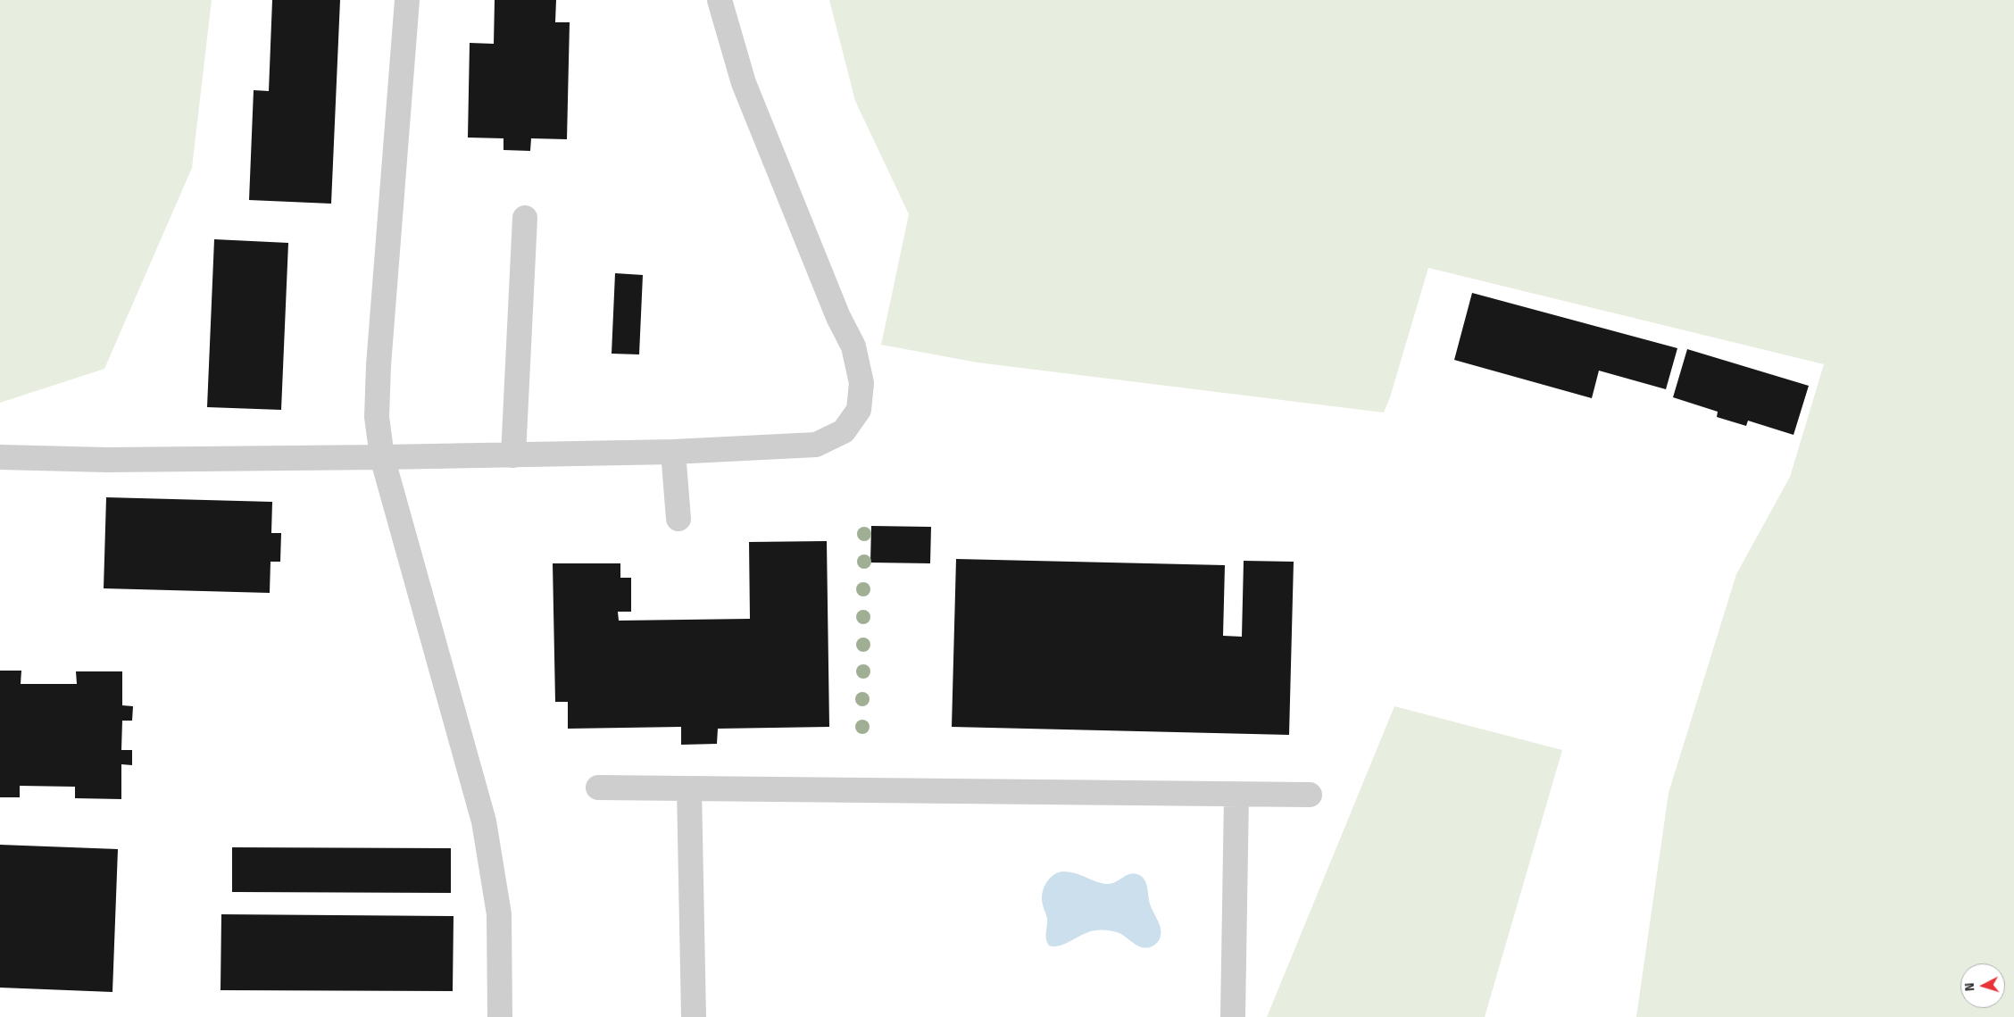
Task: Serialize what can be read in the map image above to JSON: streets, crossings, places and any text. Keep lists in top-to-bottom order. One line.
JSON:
{"north":"left"}
